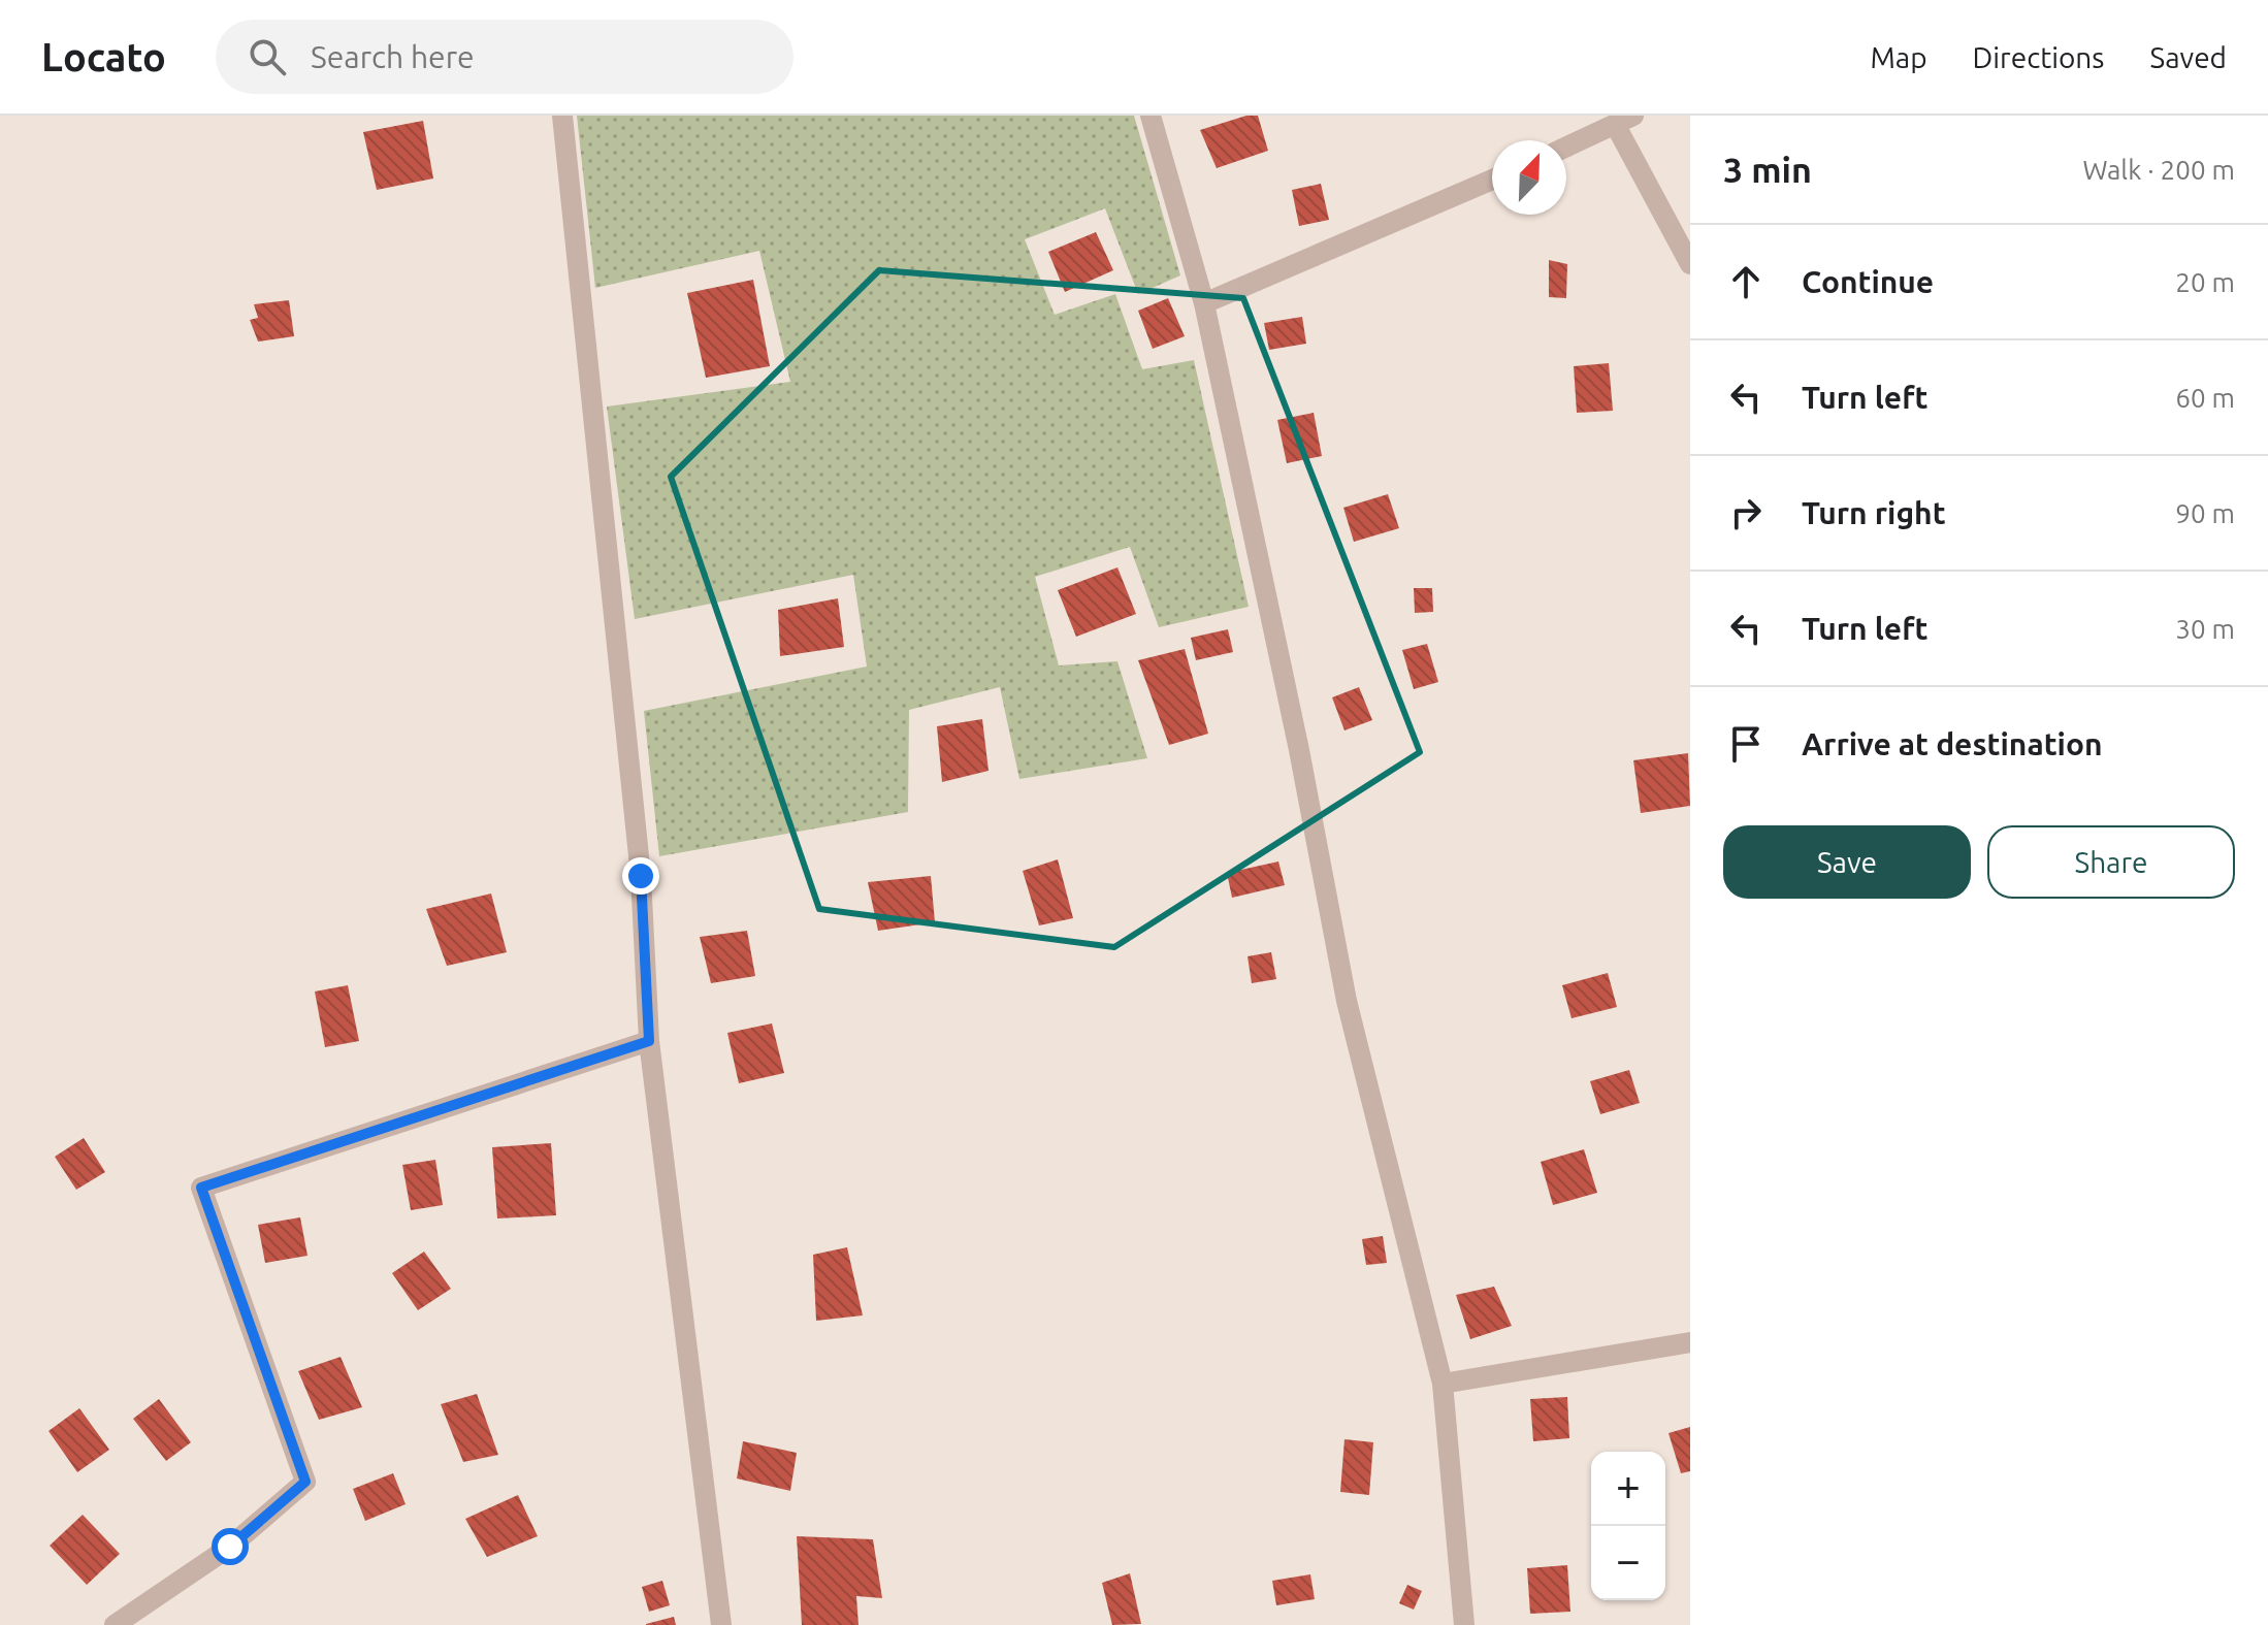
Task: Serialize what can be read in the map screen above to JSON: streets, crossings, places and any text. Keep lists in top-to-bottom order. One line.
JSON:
{"north":"top right","page":{"header":"Locato","search":"Search here","nav":["Map","Directions","Saved"],"heading":["3 min","Walk · 200 m"],"list":[["Continue","20 m"],["Turn left","60 m"],["Turn right","90 m"],["Turn left","30 m"],"Arrive at destination"],"buttons":["Save","Share"],"map_buttons":["+","−"]}}
